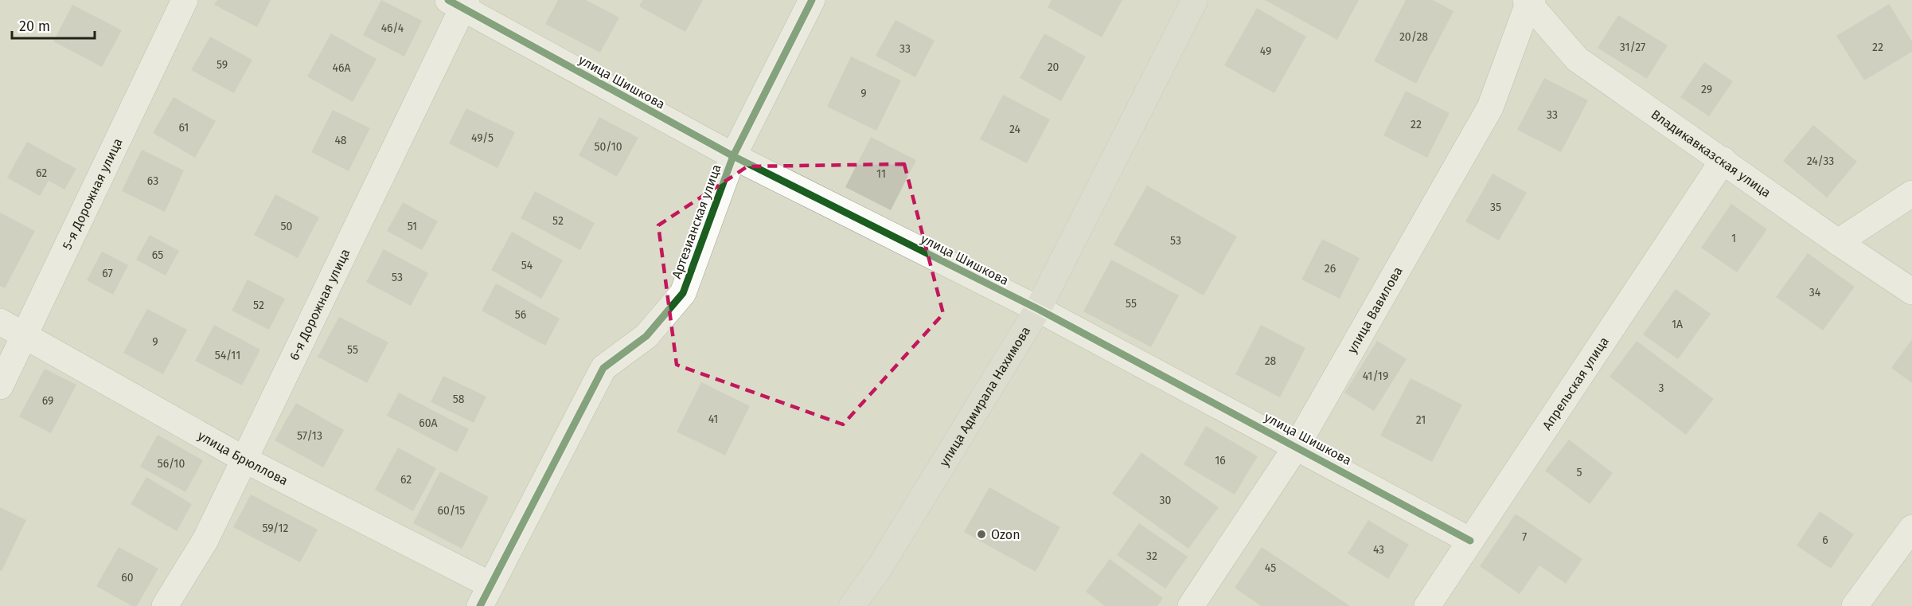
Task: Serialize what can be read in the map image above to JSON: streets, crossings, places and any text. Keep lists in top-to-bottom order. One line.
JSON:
{"streets":{"main road":["улица Адмирала Нахимова"],"street":["улица Шишкова","Владикавказская улица","5-я Дорожная улица","Артезианская улица","6-я Дорожная улица","улица Вавилова","Апрельская улица","улица Брюллова"]},"crossings":[["улица Шишкова","Артезианская улица"],["улица Шишкова","6-я Дорожная улица"],["улица Шишкова","улица Вавилова"],["улица Шишкова","Апрельская улица"],["улица Шишкова","улица Адмирала Нахимова"],["Владикавказская улица","улица Вавилова"],["Владикавказская улица","Апрельская улица"],["5-я Дорожная улица","улица Брюллова"],["Артезианская улица","улица Брюллова"],["6-я Дорожная улица","улица Брюллова"]],"places":["Ozon"],"house_numbers":["46/4","20/28","31/27","22","33","49","59","20","46А","29","9","33","22","61","24","49/5","48","50/10","24/33","62","11","63","35","52","50","51","1","53","65","54","26","67","53","34","55","52","56","1А","9","55","54/11","28","41/19","3","58","69","41","21","60А","57/13","16","56/10","5","62","30","60/15","59/12","7","6","43","32","45","60"],"scale_bar":"20 m"}
